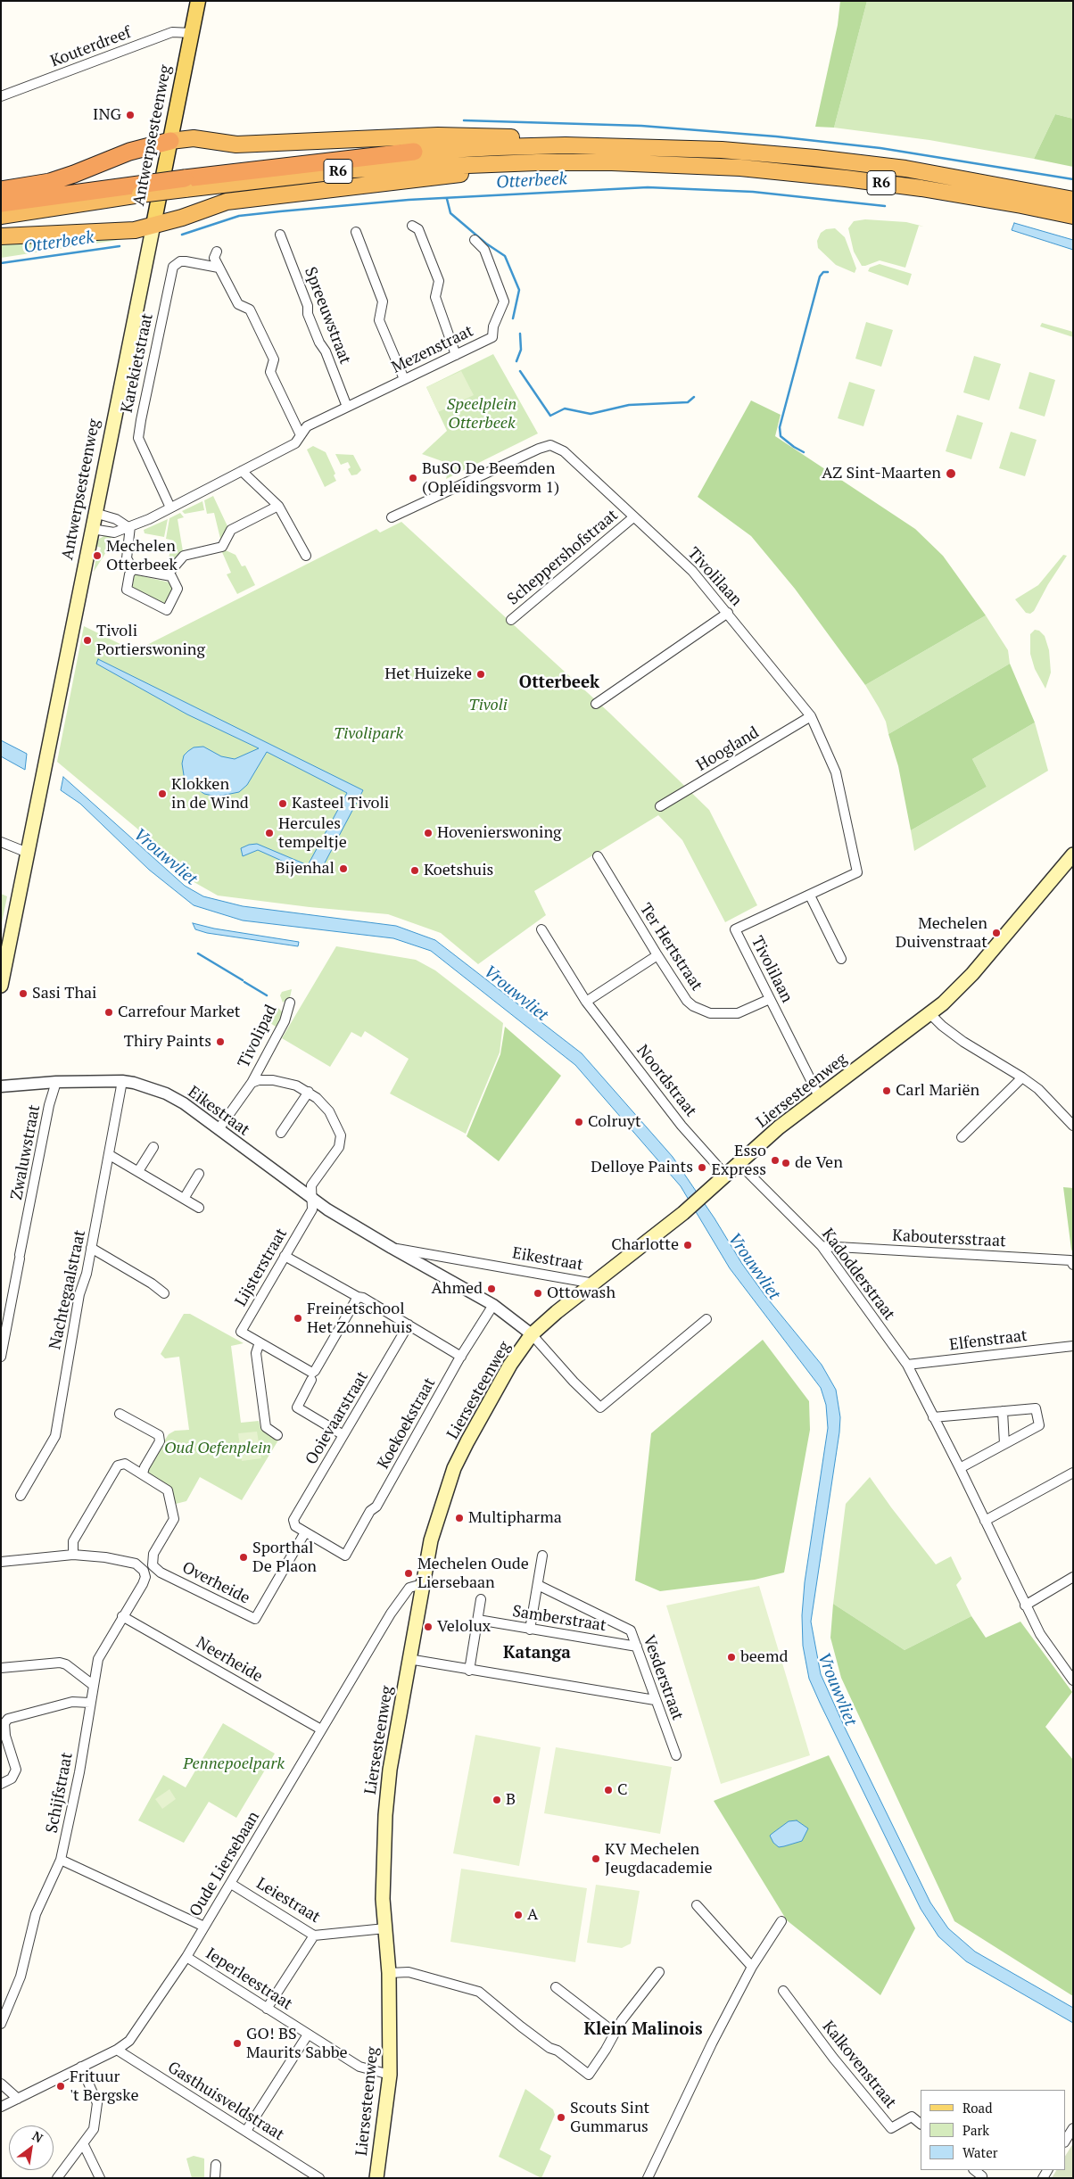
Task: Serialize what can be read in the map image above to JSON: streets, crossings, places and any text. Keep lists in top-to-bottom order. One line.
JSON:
{"streets":{"highway":["R6"],"main road":["Antwerpsesteenweg","Liersesteenweg"],"street":["Kouterdreef","Spreeuwstraat","Mezenstraat","Karekietstraat","Scheppershofstraat","Tivolilaan","Hoogland","Ter Hertstraat","Tivolipad","Noordstraat","Eikestraat","Zwaluwstraat","Kaboutersstraat","Lijsterstraat","Kadodderstraat","Nachtegaalstraat","Elfenstraat","Ooievaarstraat","Koekoekstraat","Overheide","Samberstraat","Neerheide","Vesderstraat","Schijfstraat","Oude Liersebaan","Leiestraat","Ieperleestraat","Kalkovenstraat","Gasthuisveldstraat"]},"crossings":[["Kouterdreef","Antwerpsesteenweg"],["Spreeuwstraat","Mezenstraat"],["Scheppershofstraat","Tivolilaan"],["Tivolilaan","Hoogland"],["Tivolilaan","Ter Hertstraat"],["Tivolilaan","Liersesteenweg"],["Tivolipad","Eikestraat"],["Noordstraat","Liersesteenweg"],["Liersesteenweg","Eikestraat"],["Liersesteenweg","Kadodderstraat"],["Liersesteenweg","Oude Liersebaan"],["Liersesteenweg","Leiestraat"],["Liersesteenweg","Ieperleestraat"],["Eikestraat","Zwaluwstraat"],["Eikestraat","Lijsterstraat"],["Eikestraat","Nachtegaalstraat"],["Eikestraat","Koekoekstraat"],["Kaboutersstraat","Kadodderstraat"],["Kadodderstraat","Elfenstraat"],["Ooievaarstraat","Koekoekstraat"],["Ooievaarstraat","Overheide"],["Koekoekstraat","Overheide"],["Samberstraat","Vesderstraat"],["Neerheide","Schijfstraat"],["Neerheide","Oude Liersebaan"],["Oude Liersebaan","Leiestraat"],["Oude Liersebaan","Ieperleestraat"],["Oude Liersebaan","Gasthuisveldstraat"]],"districts":["Otterbeek","Katanga","Klein Malinois"],"water":["Otterbeek","Vrouwvliet"],"parks":["Speelplein Otterbeek","Tivoli","Tivolipark","Oud Oefenplein","Pennepoelpark"],"places":["ING","AZ Sint-Maarten","BuSO De Beemden (Opleidingsvorm 1)","Mechelen Otterbeek","Tivoli Portierswoning","Het Huizeke","Klokken in de Wind","Kasteel Tivoli","Hercules tempeltje","Hovenierswoning","Bijenhal","Koetshuis","Mechelen Duivenstraat","Sasi Thai","Carrefour Market","Thiry Paints","Carl Mariën","Colruyt","Esso Express","de Ven","Delloye Paints","Charlotte","Ahmed","Ottowash","Freinetschool Het Zonnehuis","Multipharma","Sporthal De Plaon","Mechelen Oude Liersebaan","Velolux","beemd","C","B","KV Mechelen Jeugdacademie","A","GO! BS Maurits Sabbe","Frituur 't Bergske","Scouts Sint Gummarus"],"legend":["Road","Park","Water"],"north":"top right"}
